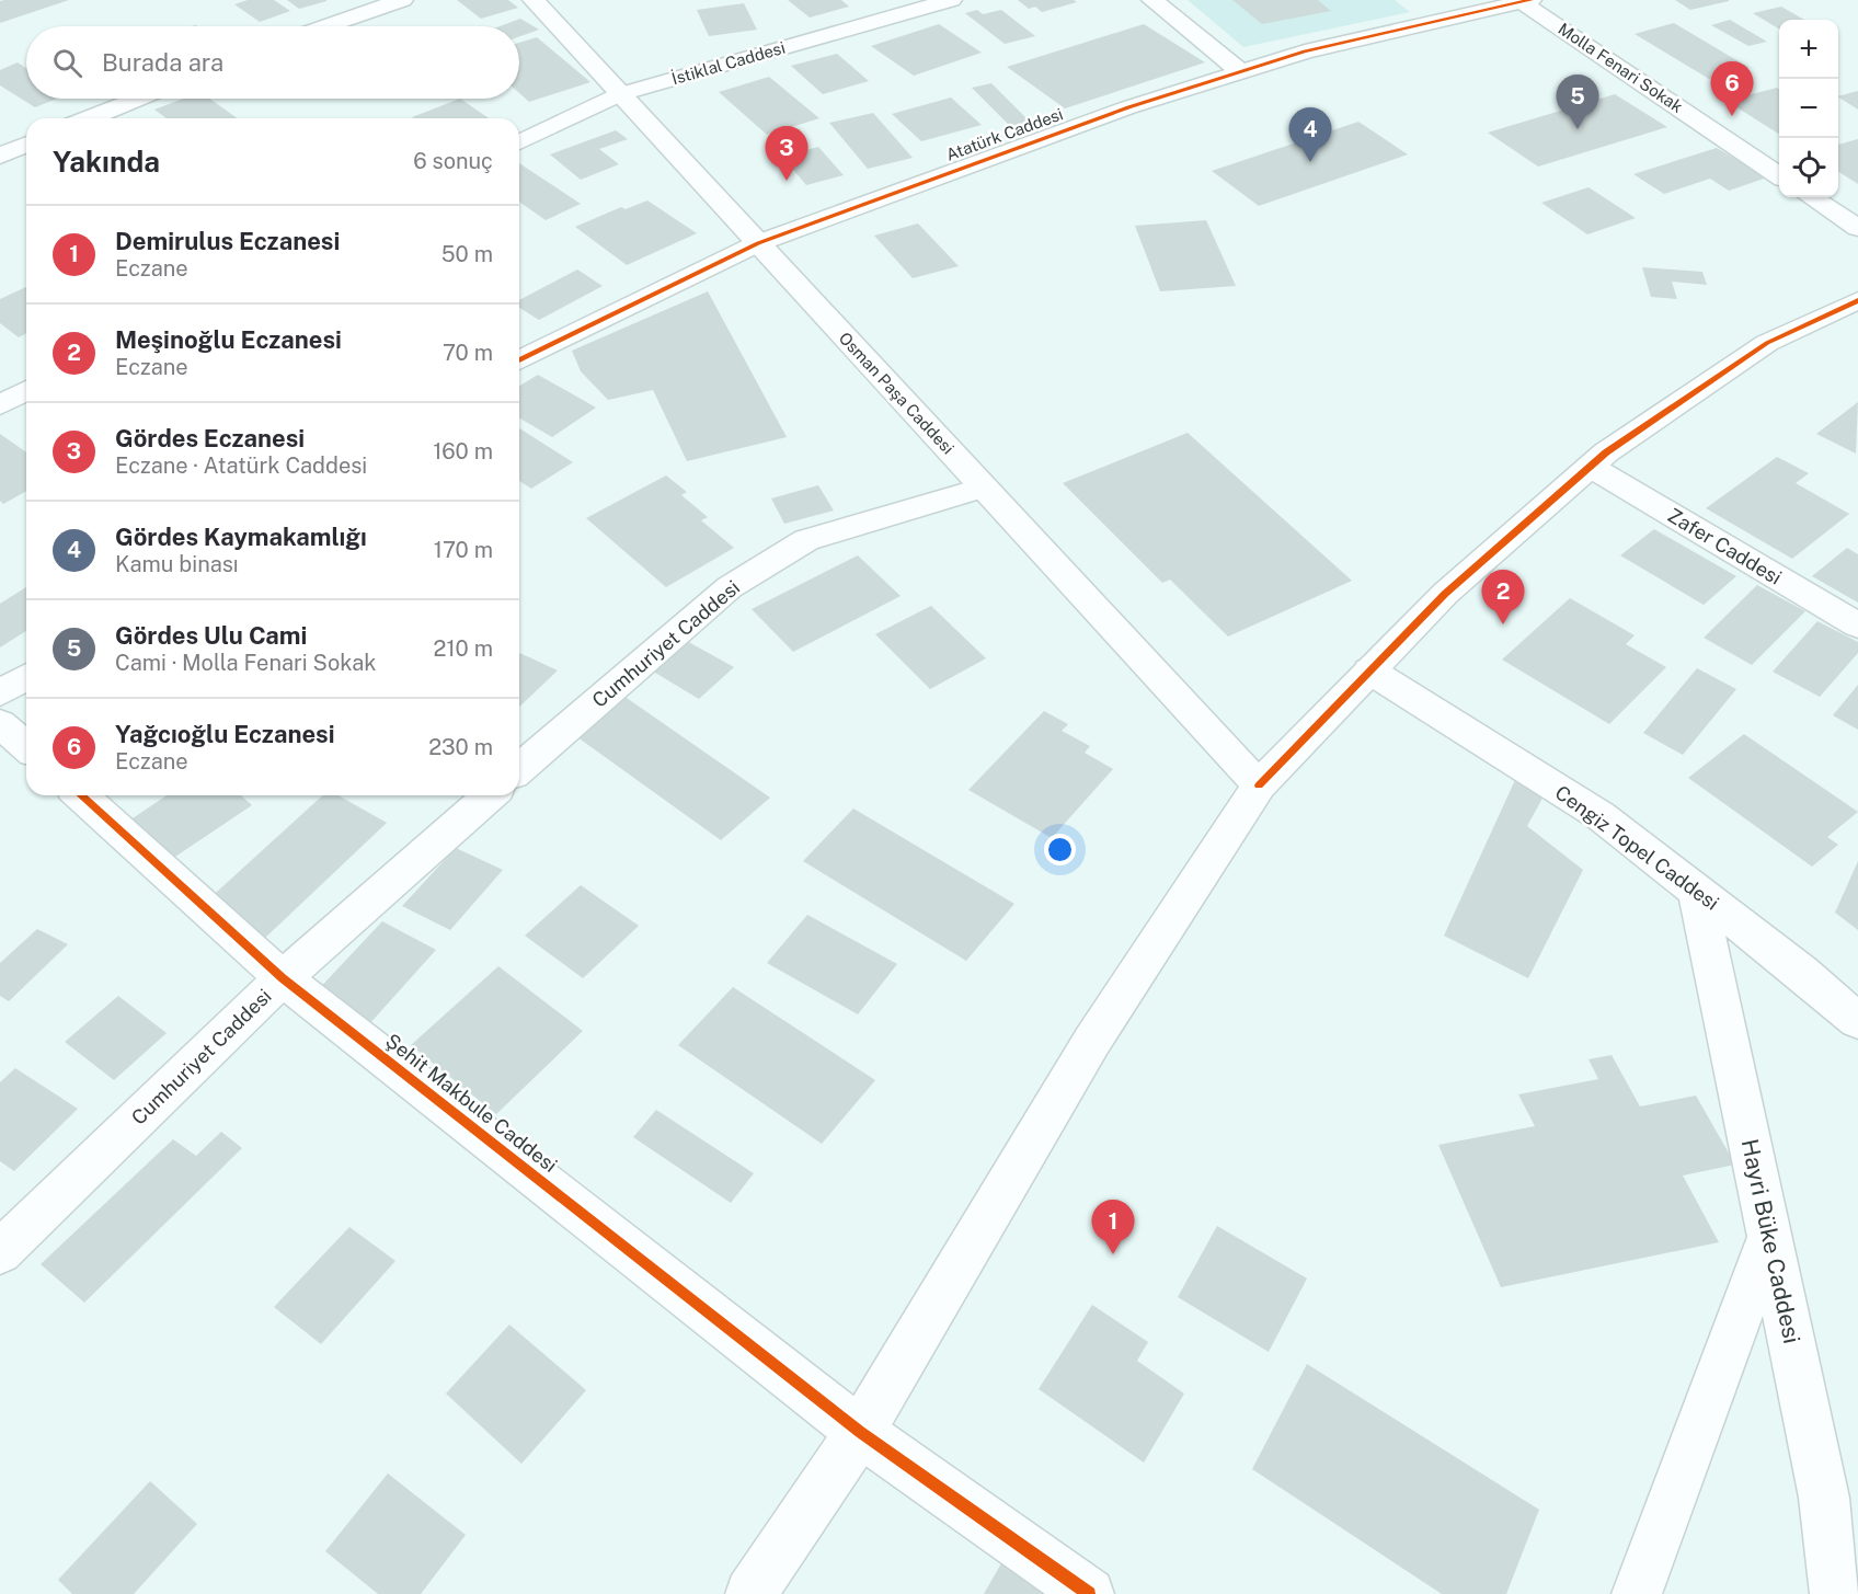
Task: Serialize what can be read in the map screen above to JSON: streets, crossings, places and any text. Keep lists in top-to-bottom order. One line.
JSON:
{"streets":{"street":["İstiklal Caddesi","Molla Fenari Sokak","Atatürk Caddesi","Osman Paşa Caddesi","Zafer Caddesi","Cumhuriyet Caddesi","Cengiz Topel Caddesi","Şehit Makbule Caddesi","Hayri Büke Caddesi"]},"crossings":[["İstiklal Caddesi","Osman Paşa Caddesi"],["Molla Fenari Sokak","Atatürk Caddesi"],["Atatürk Caddesi","Osman Paşa Caddesi"],["Osman Paşa Caddesi","Cumhuriyet Caddesi"],["Cumhuriyet Caddesi","Şehit Makbule Caddesi"],["Cengiz Topel Caddesi","Hayri Büke Caddesi"]],"page":{"map_buttons":["+","−"],"search":"Burada ara","pins":["6","5","4","3","2","1"],"heading":["Yakında","6 sonuç"],"list":[{"mark":"1","name":"Demirulus Eczanesi","note":"Eczane","value":"50 m"},{"mark":"2","name":"Meşinoğlu Eczanesi","note":"Eczane","value":"70 m"},{"mark":"3","name":"Gördes Eczanesi","note":"Eczane · Atatürk Caddesi","value":"160 m"},{"mark":"4","name":"Gördes Kaymakamlığı","note":"Kamu binası","value":"170 m"},{"mark":"5","name":"Gördes Ulu Cami","note":"Cami · Molla Fenari Sokak","value":"210 m"},{"mark":"6","name":"Yağcıoğlu Eczanesi","note":"Eczane","value":"230 m"}]}}
